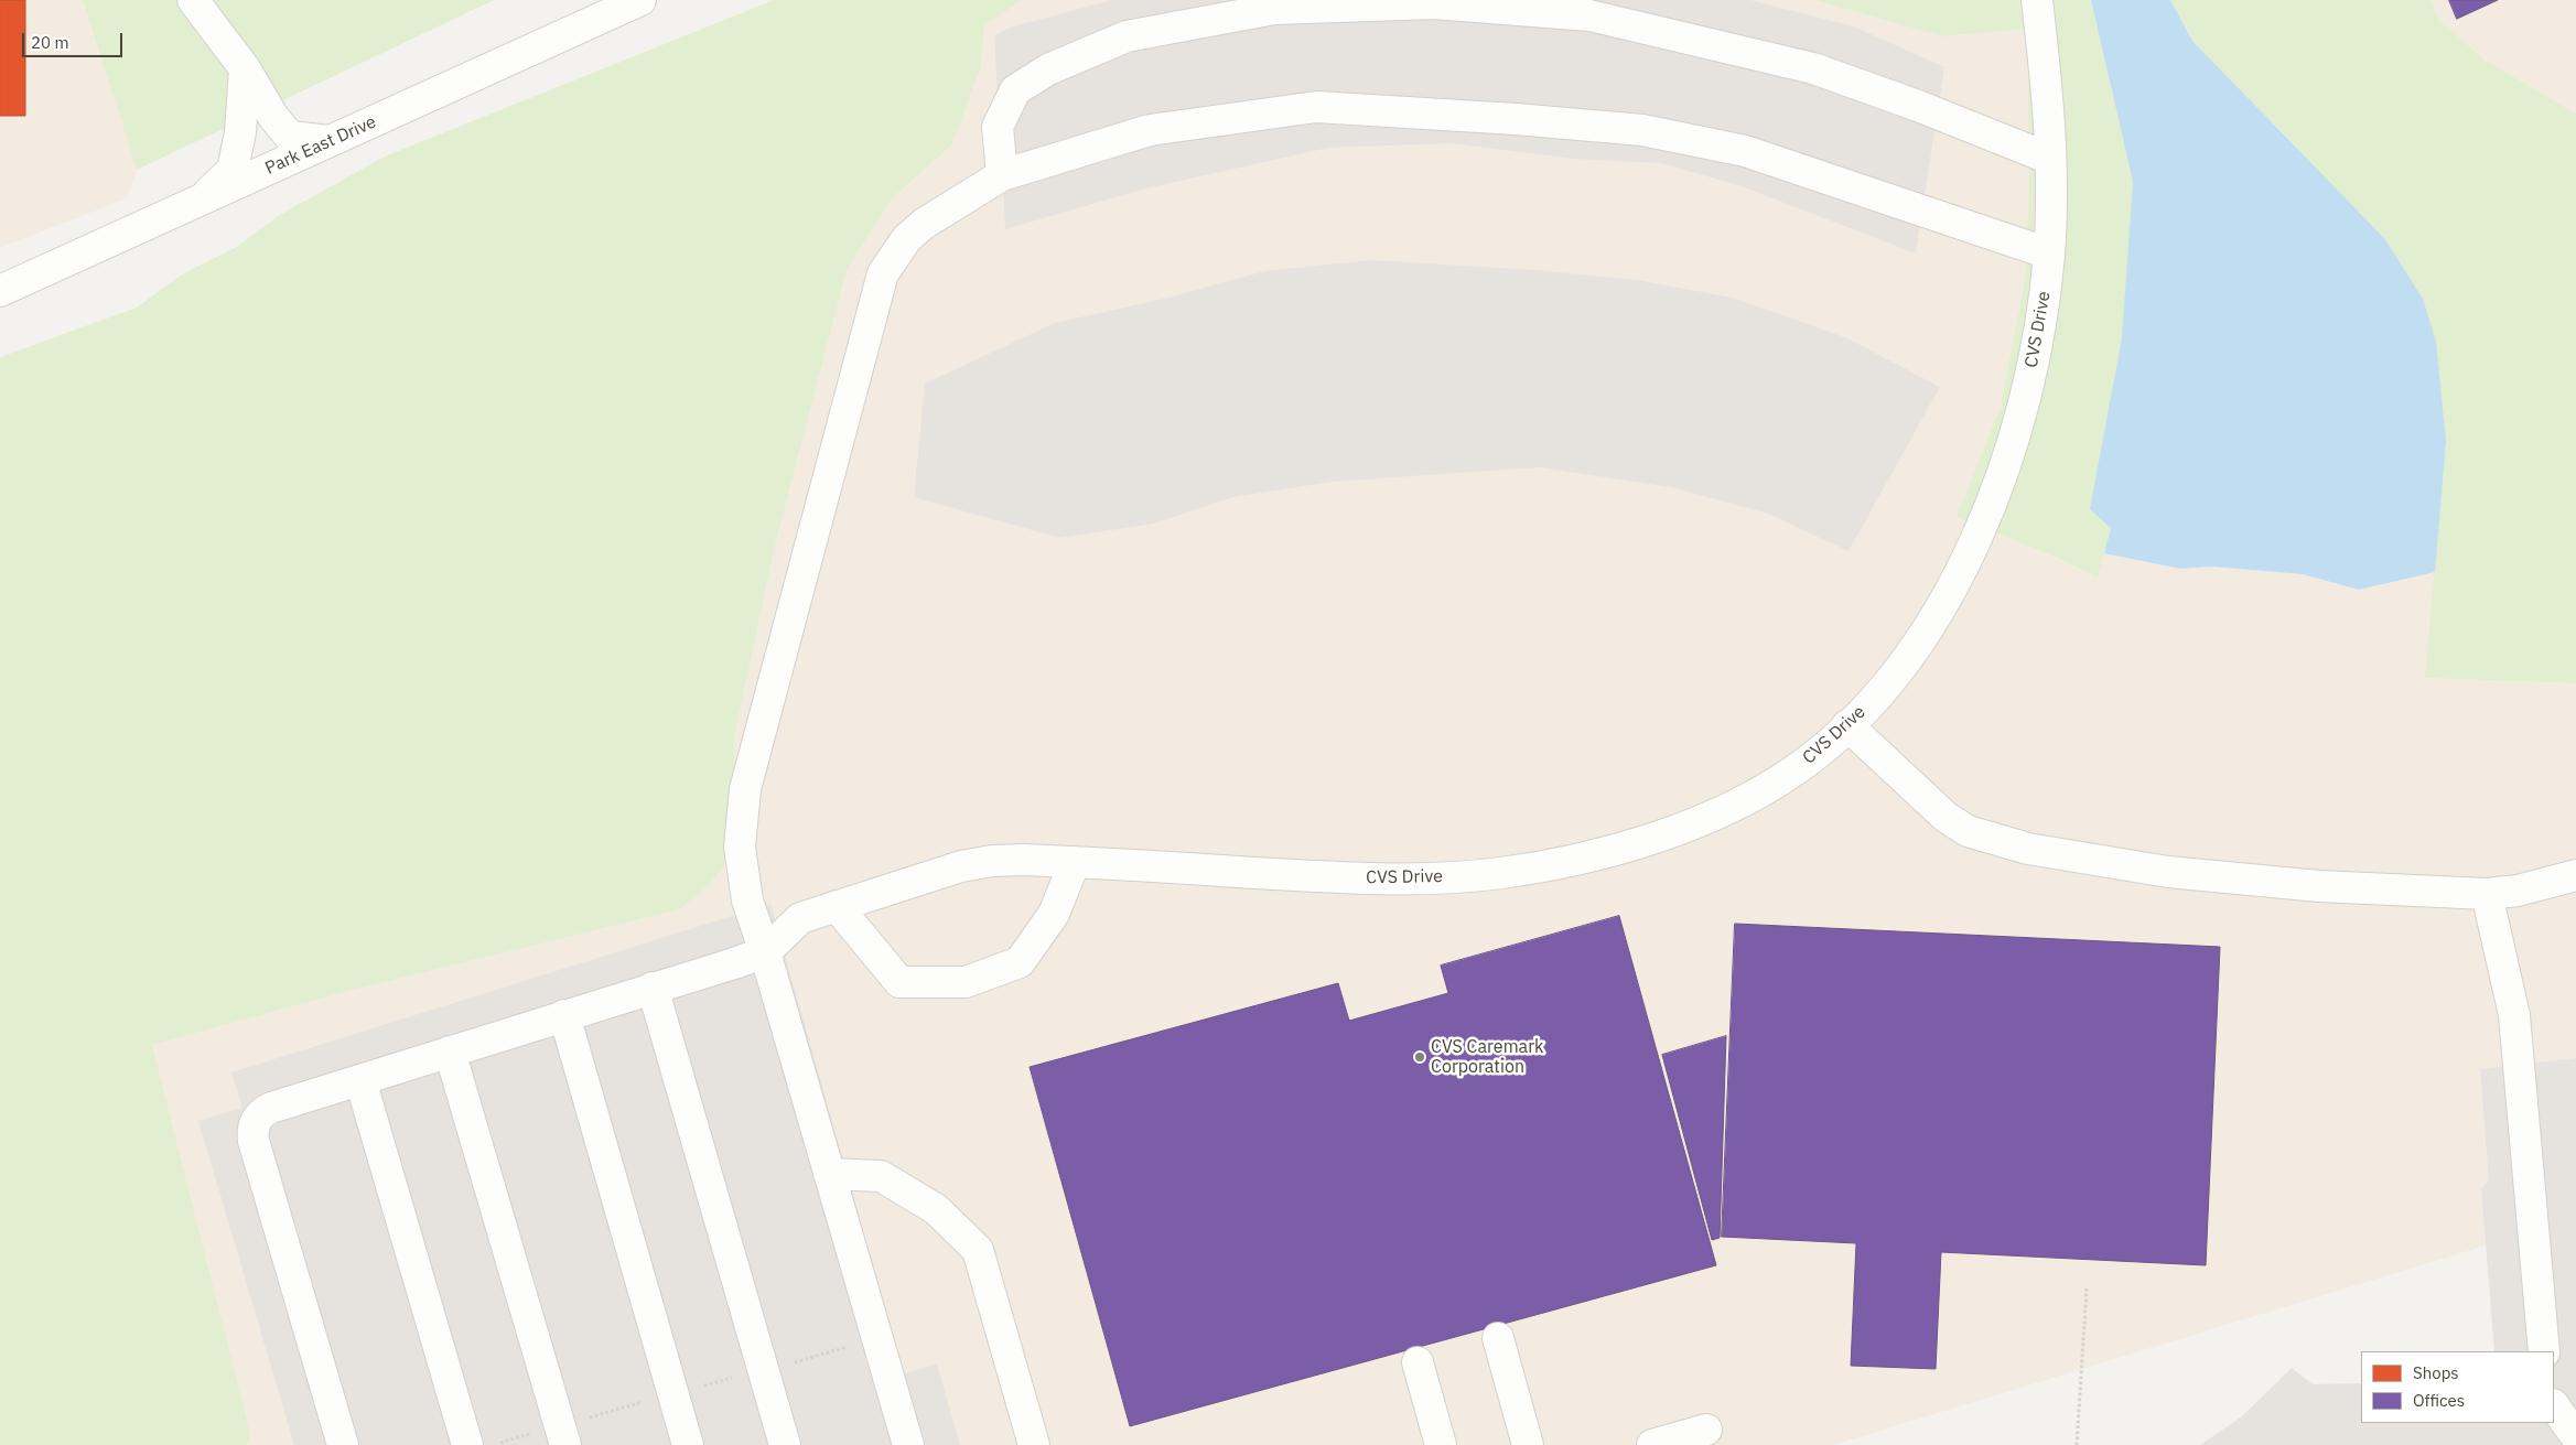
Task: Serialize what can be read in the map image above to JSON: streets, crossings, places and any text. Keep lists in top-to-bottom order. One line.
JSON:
{"streets":{"street":["Park East Drive","CVS Drive"]},"places":["CVS Caremark Corporation"],"legend":["Shops","Offices"],"scale_bar":"20 m"}
